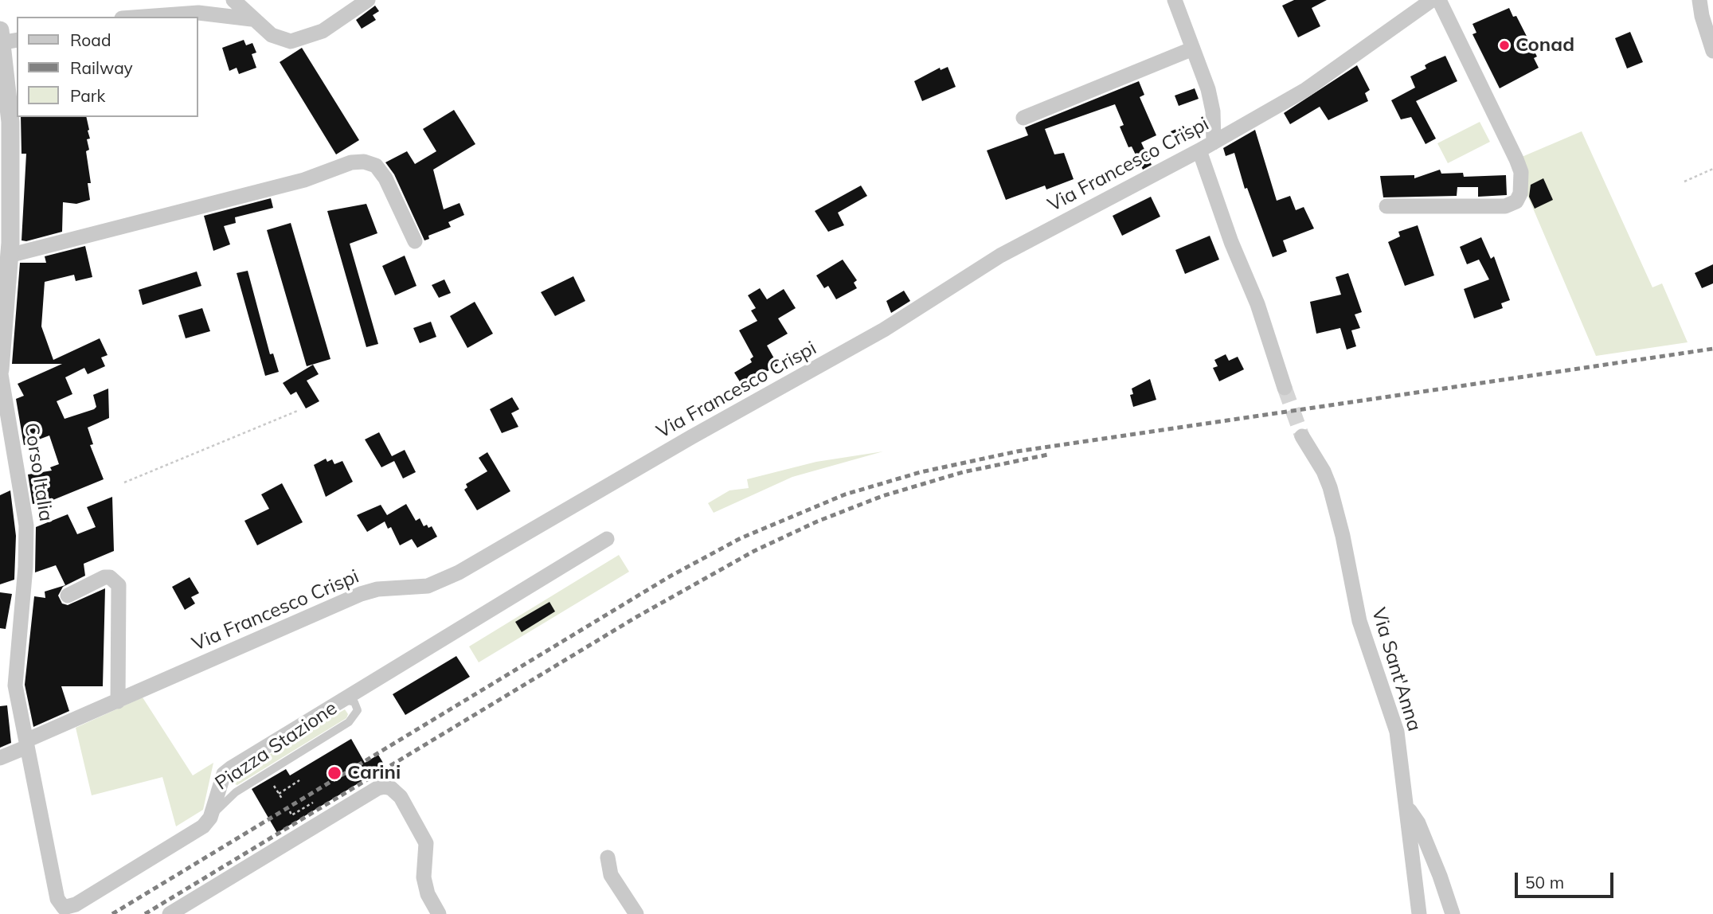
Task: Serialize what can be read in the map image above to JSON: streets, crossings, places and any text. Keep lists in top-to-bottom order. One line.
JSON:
{"streets":{"street":["Via Francesco Crispi","Corso Italia","Via Sant'Anna","Piazza Stazione"]},"crossings":[["Via Francesco Crispi","Corso Italia"],["Corso Italia","Piazza Stazione"]],"places":["Conad","Carini"],"legend":["Road","Railway","Park"],"scale_bar":"50 m"}
